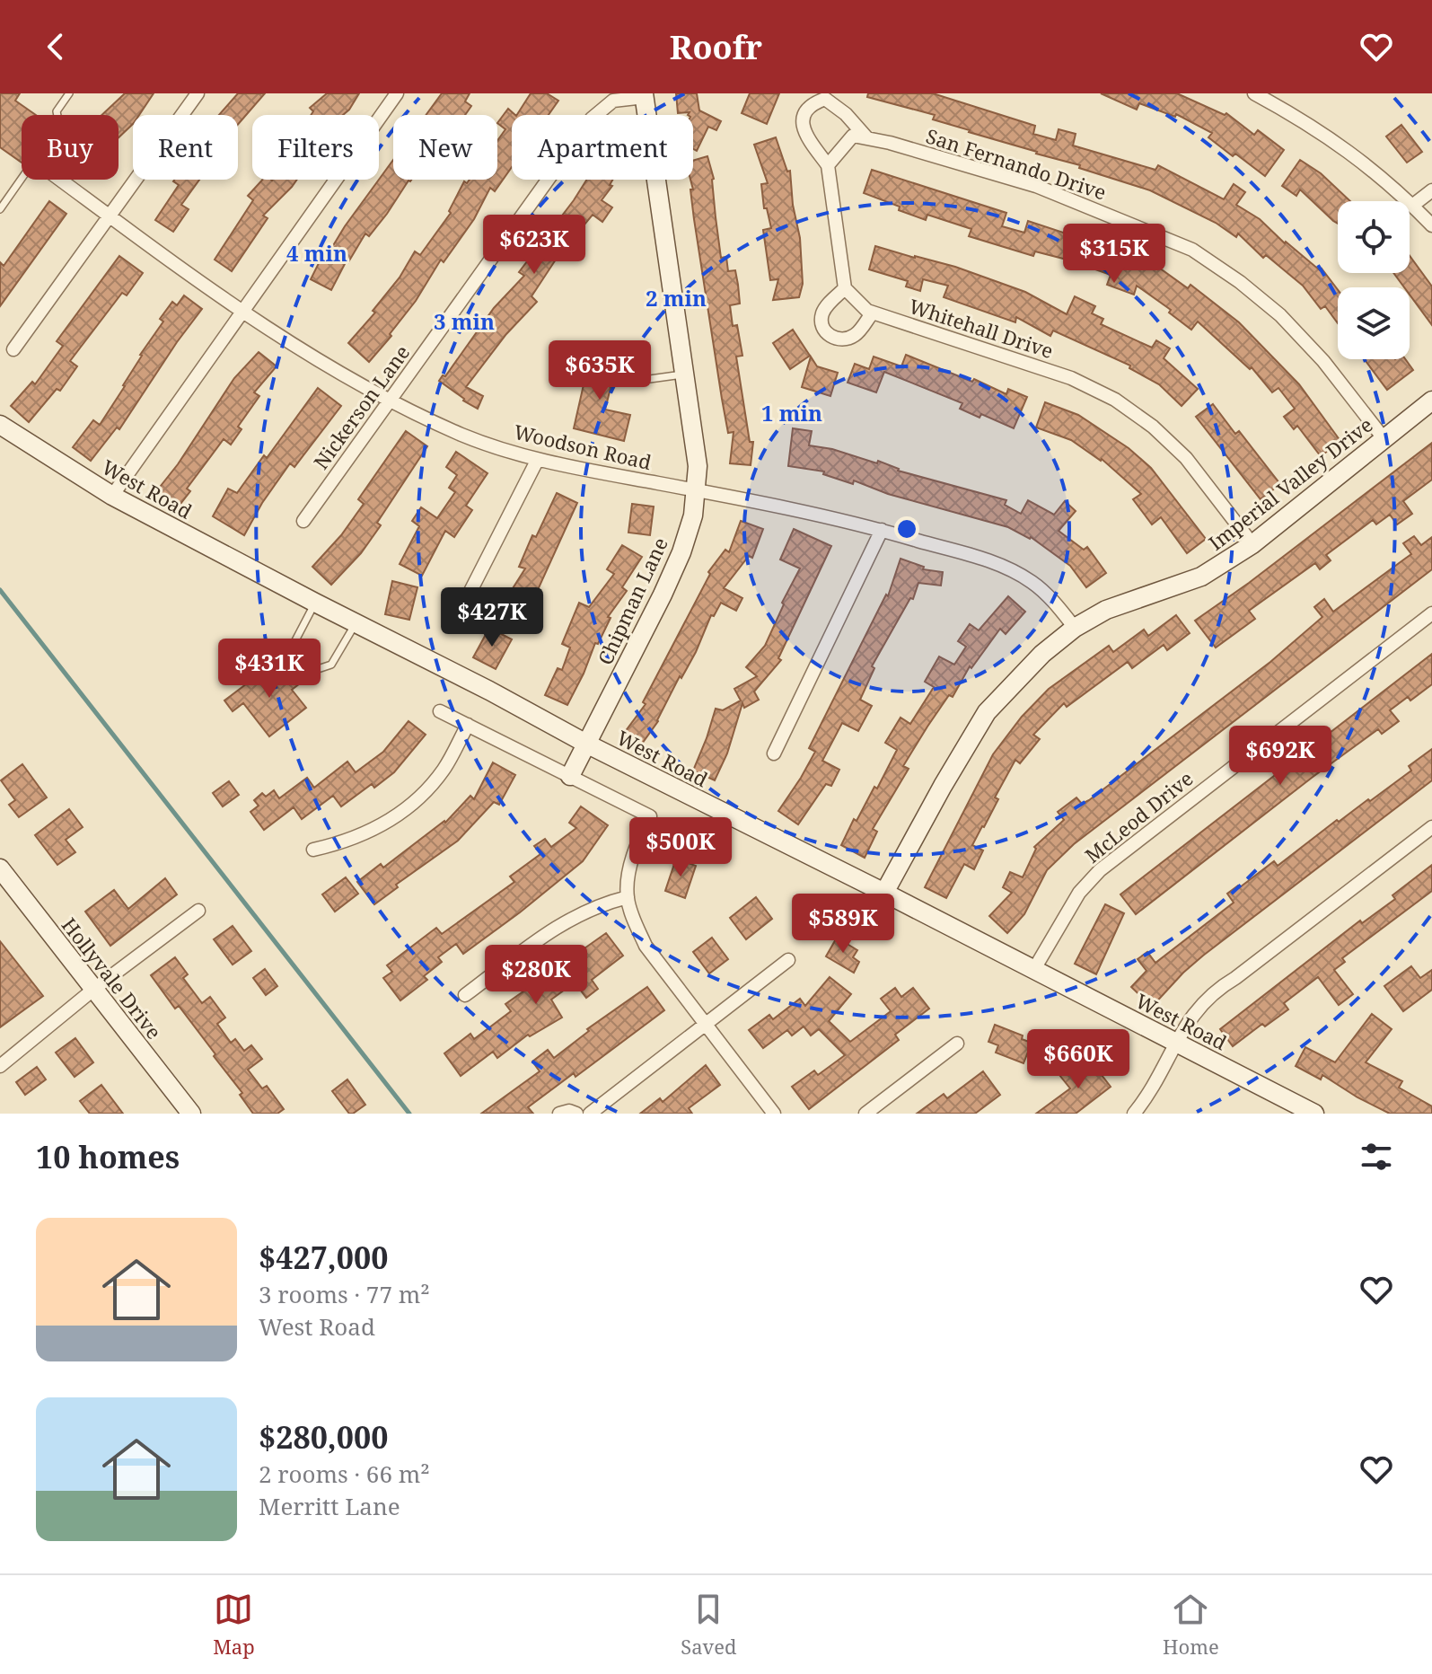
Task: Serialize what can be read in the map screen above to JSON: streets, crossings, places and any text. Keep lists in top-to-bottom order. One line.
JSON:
{"streets":{"street":["San Fernando Drive","Whitehall Drive","Nickerson Lane","Woodson Road","Imperial Valley Drive","West Road","Chipman Lane","McLeod Drive","Hollyvale Drive"]},"crossings":[["San Fernando Drive","Imperial Valley Drive"],["Whitehall Drive","Imperial Valley Drive"],["Nickerson Lane","Woodson Road"],["Nickerson Lane","Chipman Lane"],["Woodson Road","Imperial Valley Drive"],["Woodson Road","Chipman Lane"],["Imperial Valley Drive","West Road"],["West Road","Chipman Lane"],["West Road","McLeod Drive"]],"page":{"header":"Roofr","chip":["Buy","Rent","Filters","New","Apartment"],"price":["$623K","$315K","$635K","$427K","$431K","$692K","$500K","$589K","$280K","$660K"],"heading":"10 homes","list":[{"name":"$427,000","note":"3 rooms · 77 m² · West Road"},{"name":"$280,000","note":"2 rooms · 66 m² · Merritt Lane"}],"tabs":["Map","Saved","Home"]},"rings":["4 min","2 min","3 min","1 min"]}
